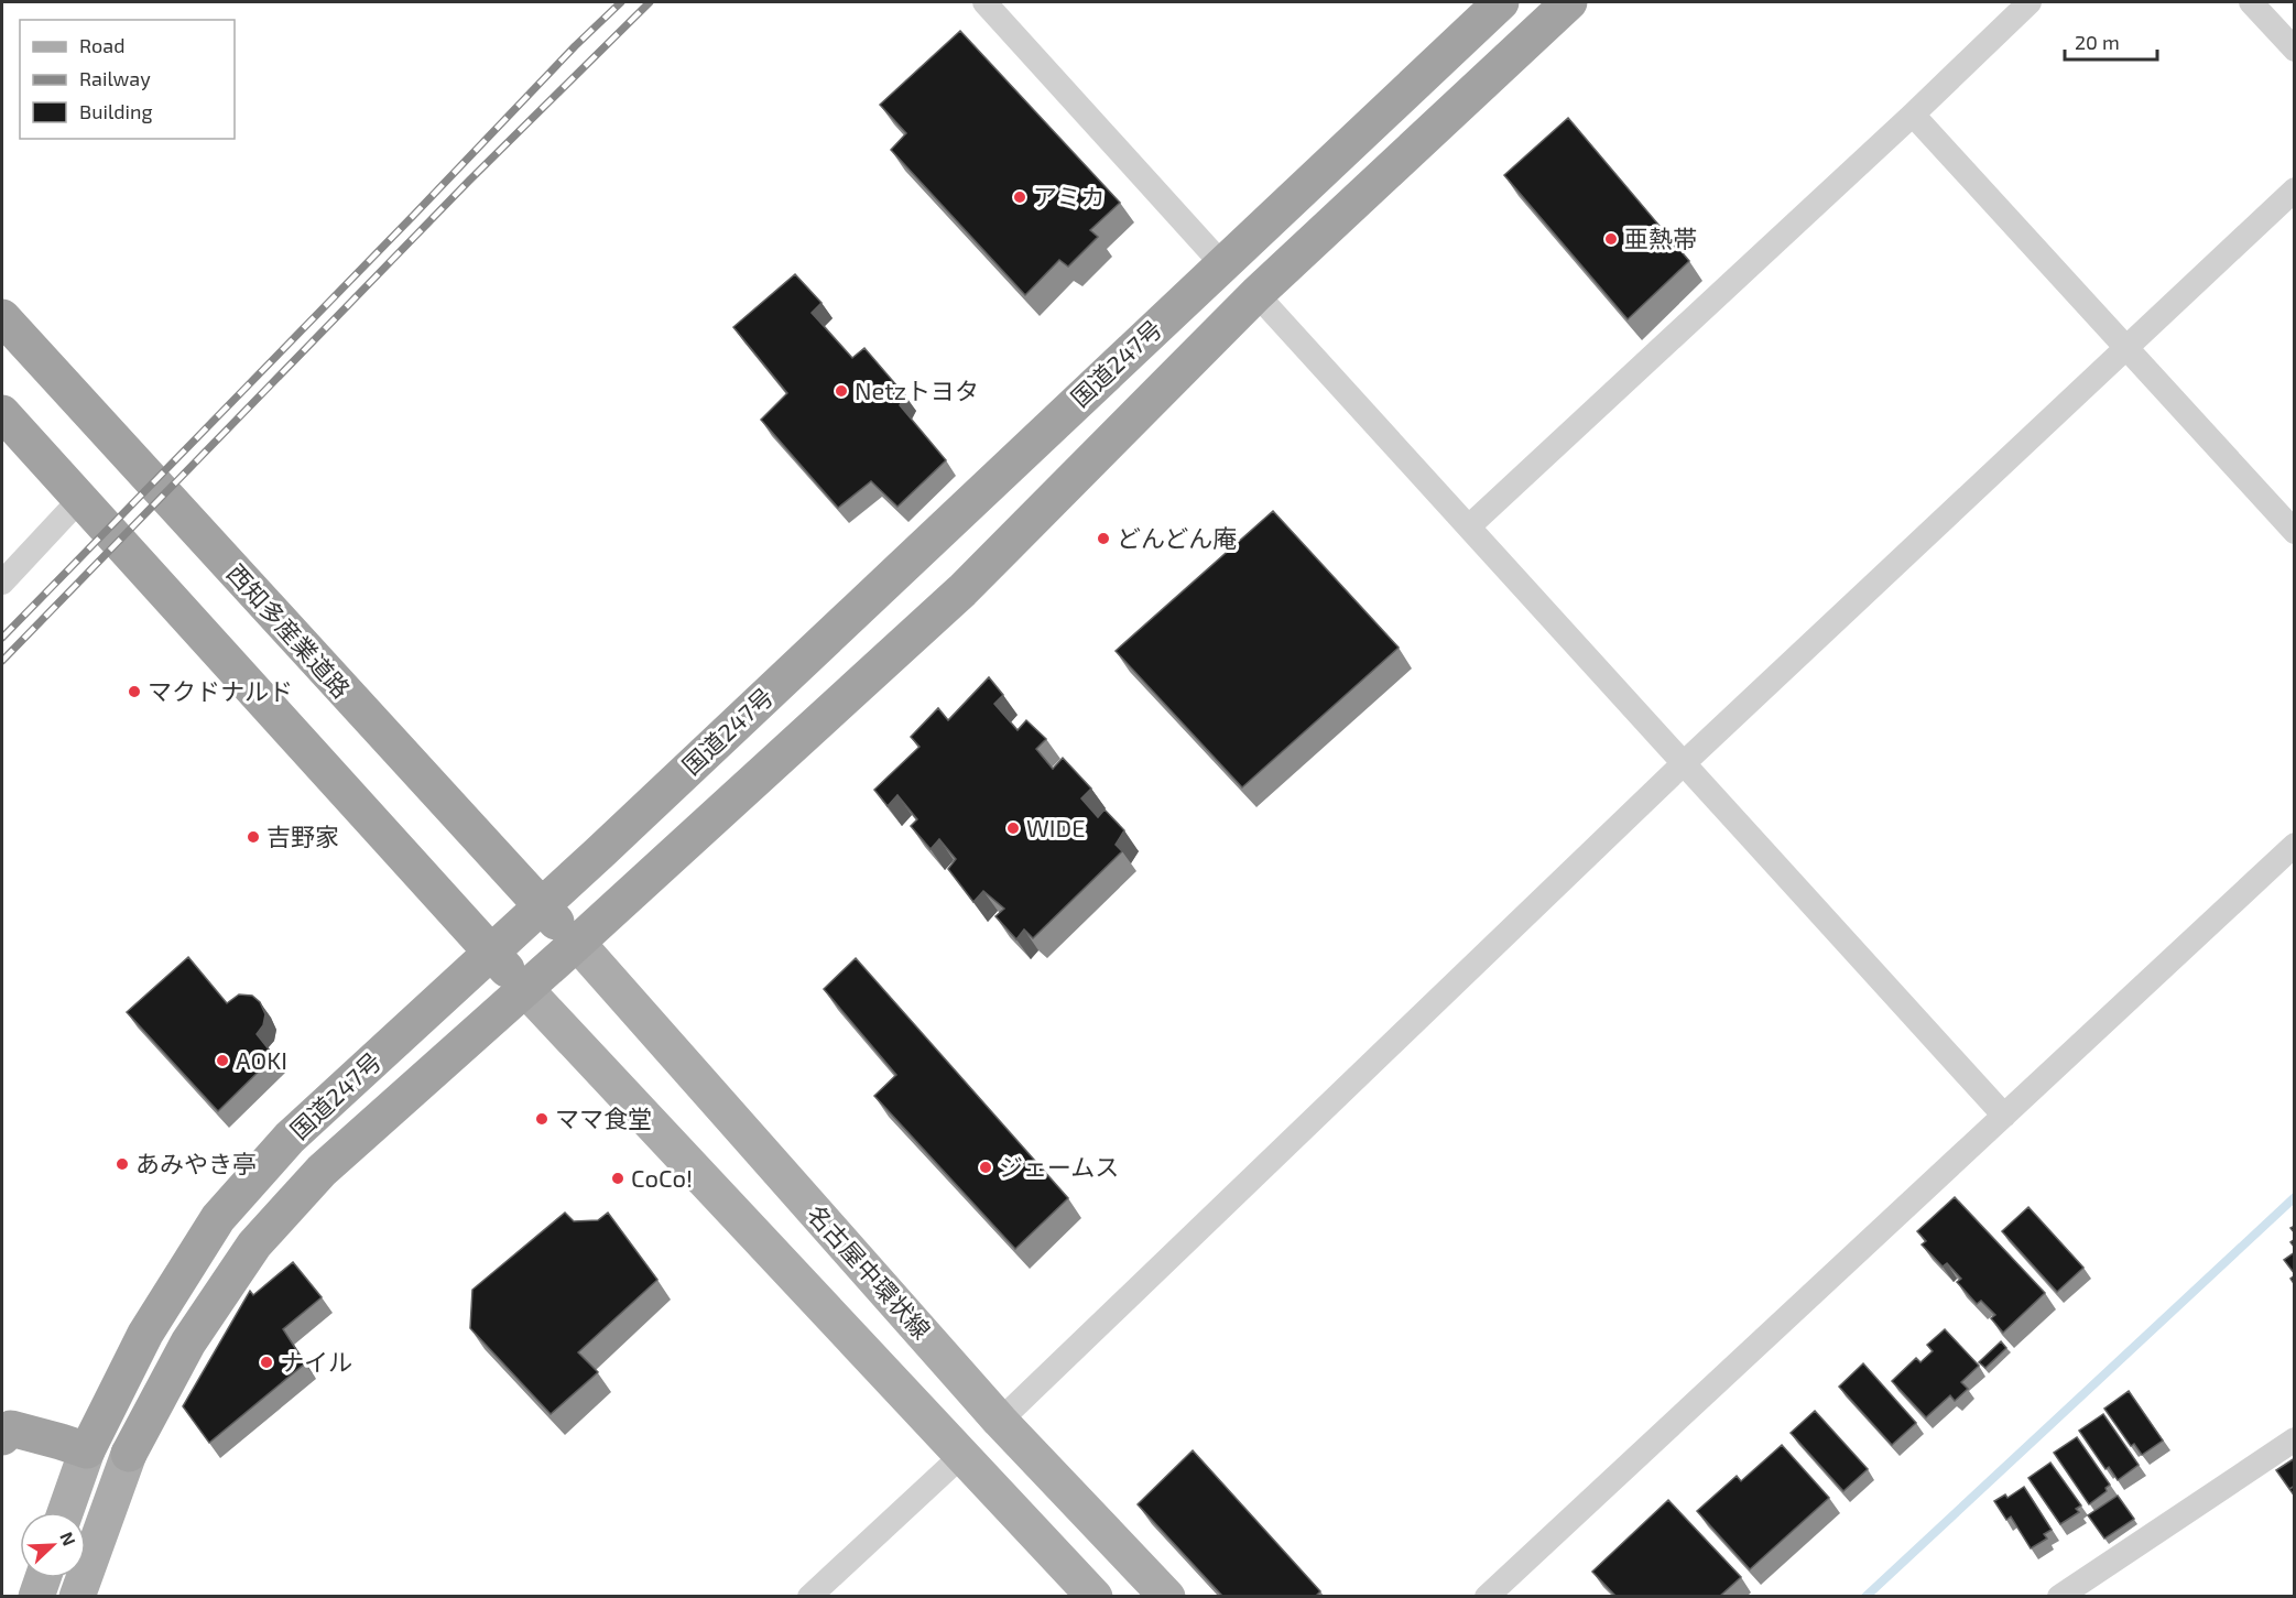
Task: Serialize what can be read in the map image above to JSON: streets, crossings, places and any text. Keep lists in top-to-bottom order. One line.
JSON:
{"streets":{"highway":["国道247号","西知多産業道路"],"main road":["名古屋中環状線"]},"crossings":[["国道247号","西知多産業道路"],["国道247号","名古屋中環状線"],["西知多産業道路","名古屋中環状線"]],"places":["アミカ","亜熱帯","Netzトヨタ","どんどん庵","マクドナルド","WIDE","吉野家","AOKI","ママ食堂","あみやき亭","ジェームス","CoCo!","ナイル"],"legend":["Road","Railway","Building"],"scale_bar":"20 m","north":"top right"}
